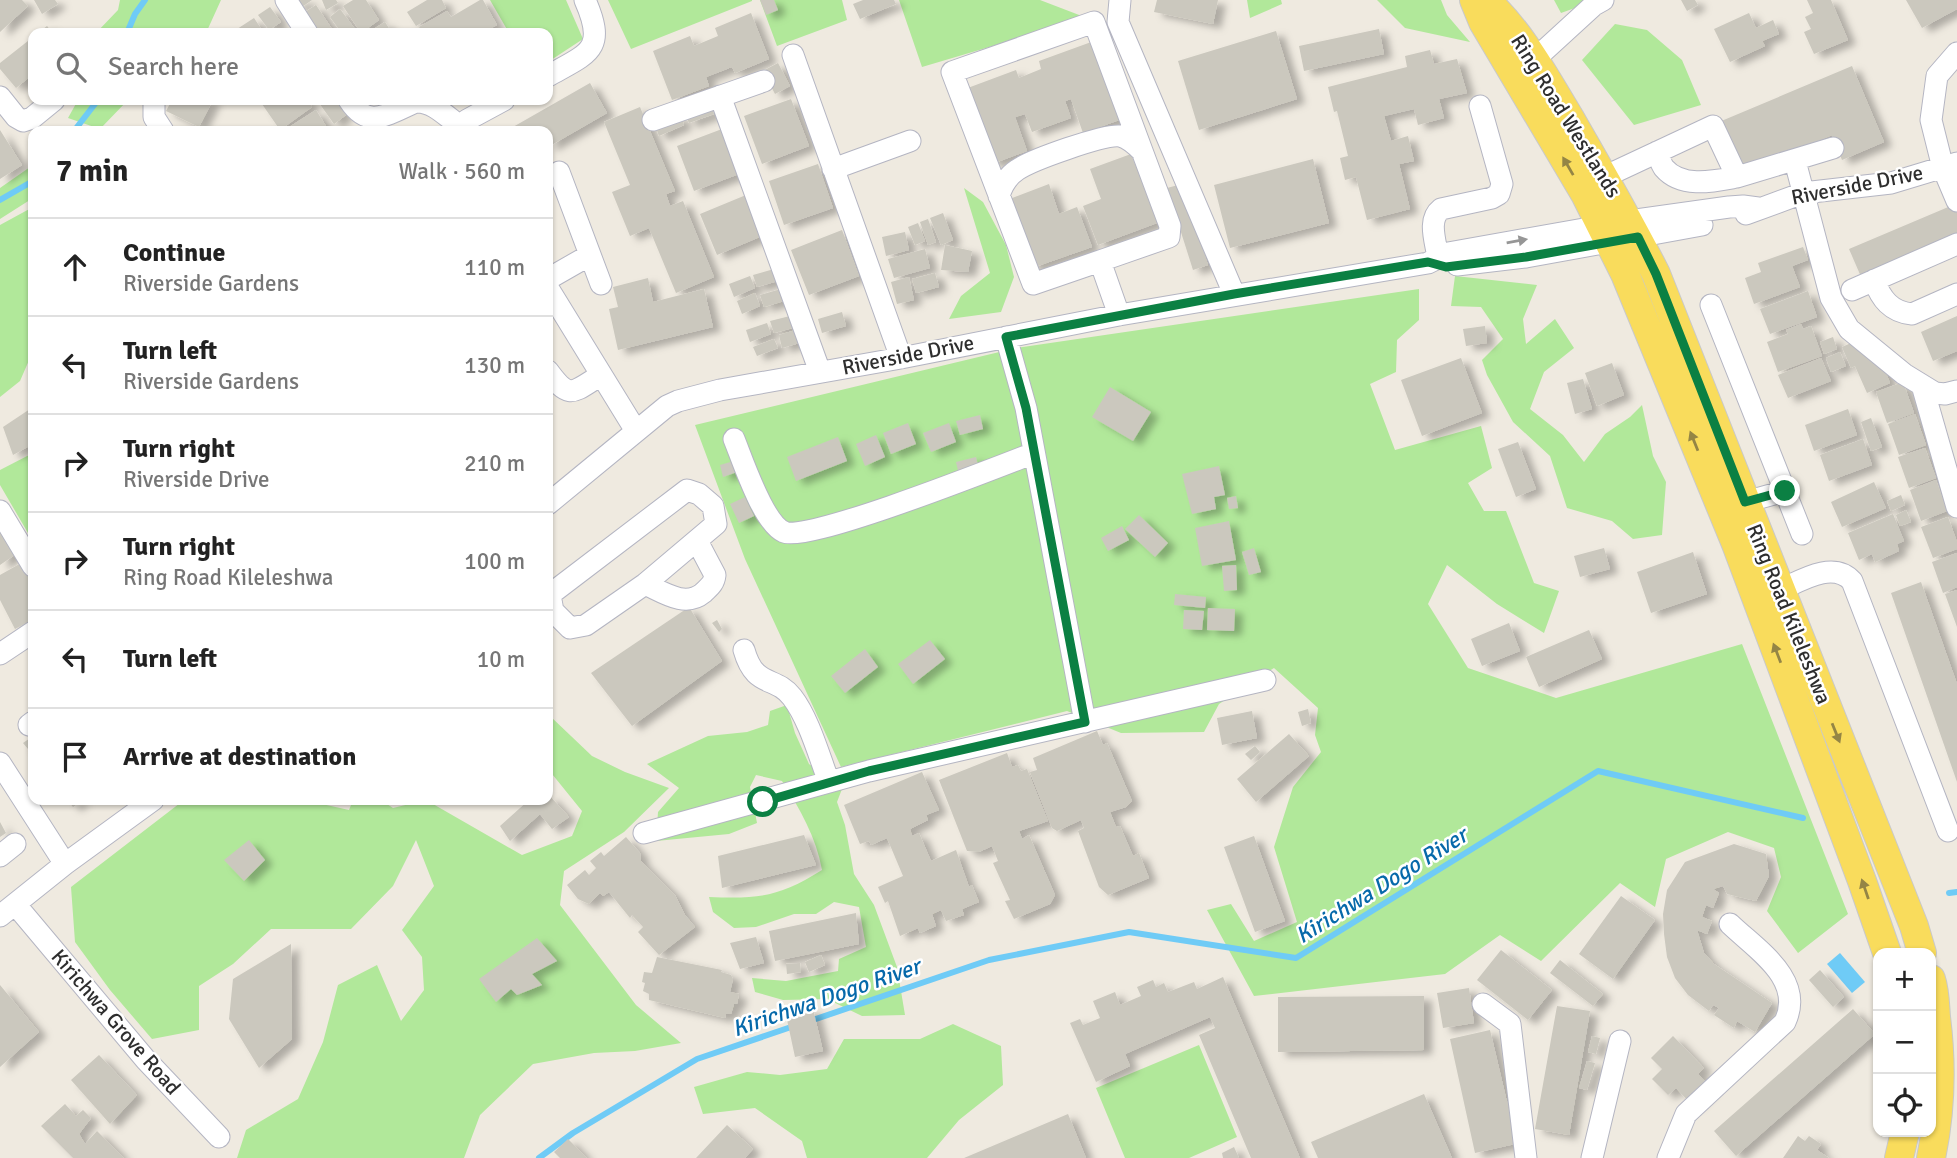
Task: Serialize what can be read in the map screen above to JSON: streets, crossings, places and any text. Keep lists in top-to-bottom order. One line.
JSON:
{"streets":{"main road":["Ring Road Westlands","Ring Road Kileleshwa"],"street":["Riverside Drive","Kirichwa Grove Road"]},"crossings":[["Ring Road Westlands","Riverside Drive"],["Ring Road Westlands","Ring Road Kileleshwa"],["Riverside Drive","Ring Road Kileleshwa"]],"water":["Kirichwa Dogo River"],"page":{"search":"Search here","heading":["7 min","Walk · 560 m"],"list":[["Continue","Riverside Gardens","110 m"],["Turn left","Riverside Gardens","130 m"],["Turn right","Riverside Drive","210 m"],["Turn right","Ring Road Kileleshwa","100 m"],["Turn left","10 m"],"Arrive at destination"],"map_buttons":["+","−"]}}
